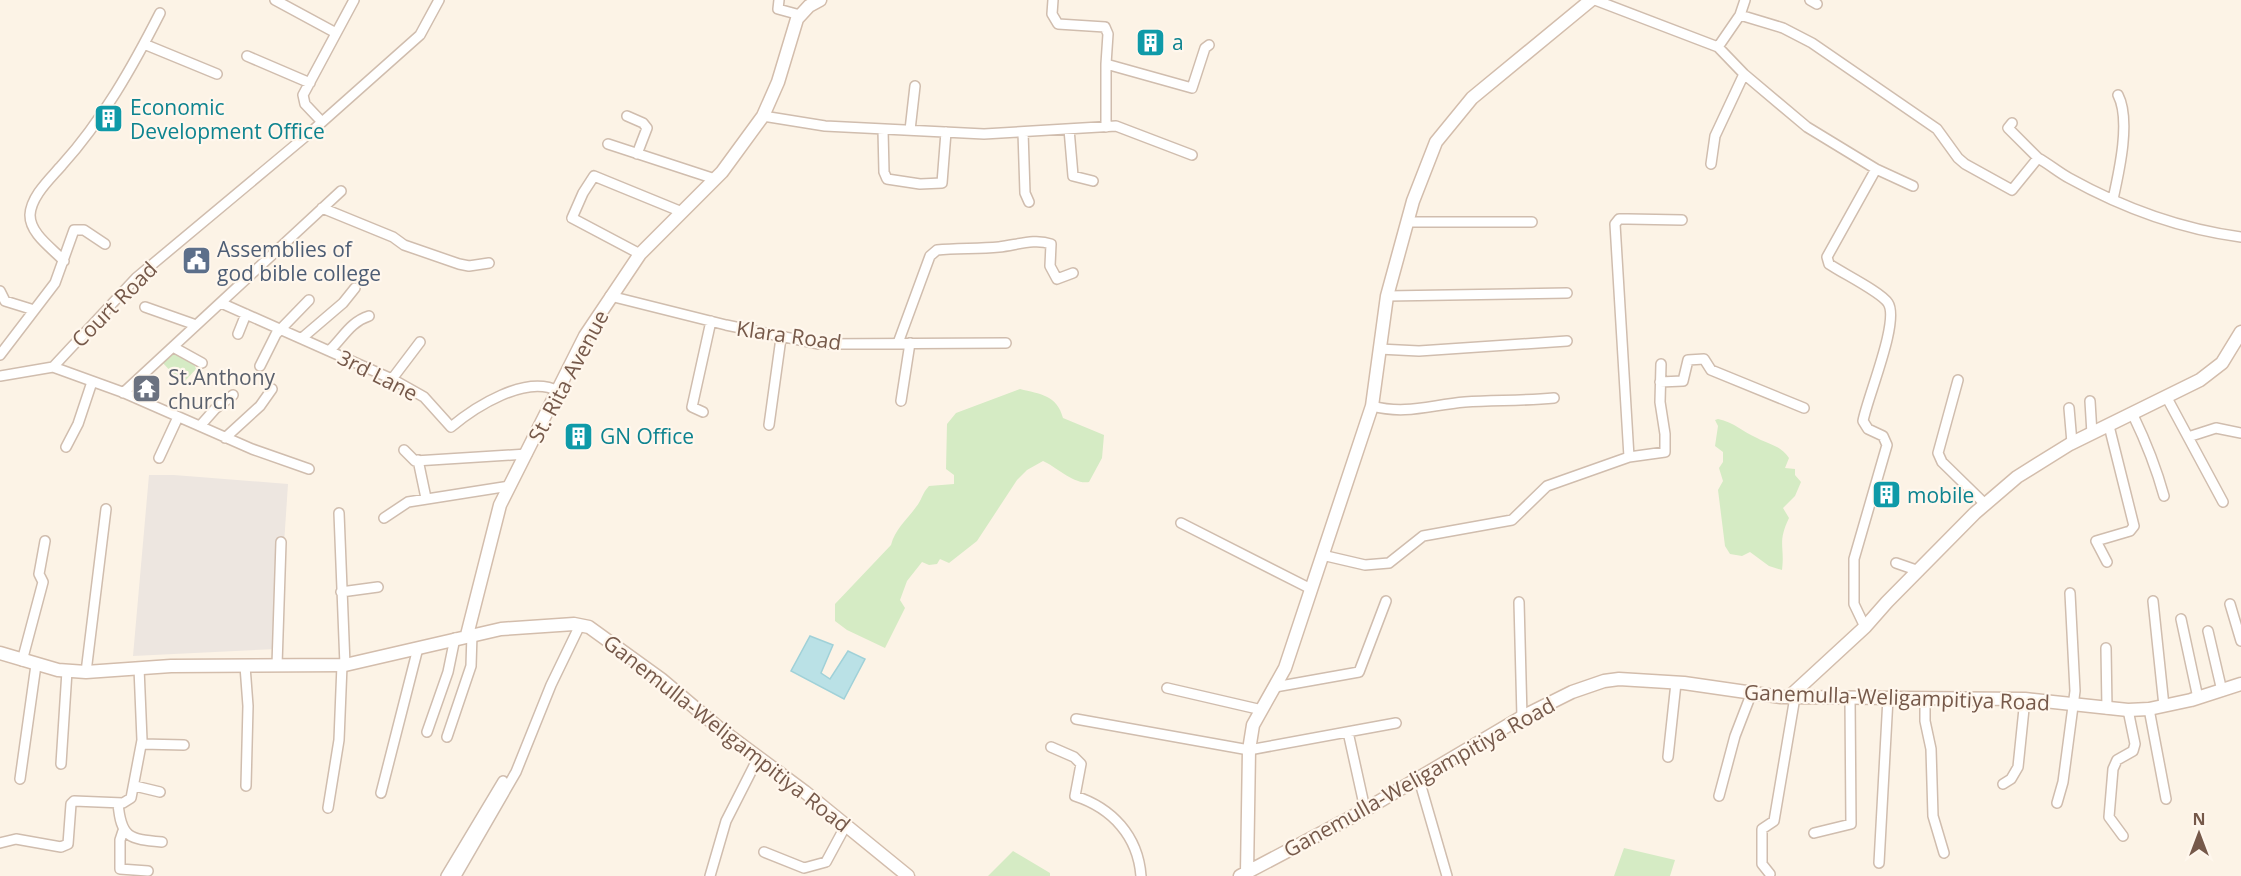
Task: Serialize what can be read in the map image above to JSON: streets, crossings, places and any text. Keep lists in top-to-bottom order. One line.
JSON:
{"streets":{"street":["Court Road","Klara Road","3rd Lane","St. Rita Avenue","Ganemulla-Weligampitiya Road"]},"crossings":[["Klara Road","St. Rita Avenue"],["3rd Lane","St. Rita Avenue"],["St. Rita Avenue","Ganemulla-Weligampitiya Road"]],"places":{"building":["a","Economic Development Office","GN Office","mobile"],"public building":["Assemblies of god bible college"],"temple":["St.Anthony church"]},"north":"top"}
